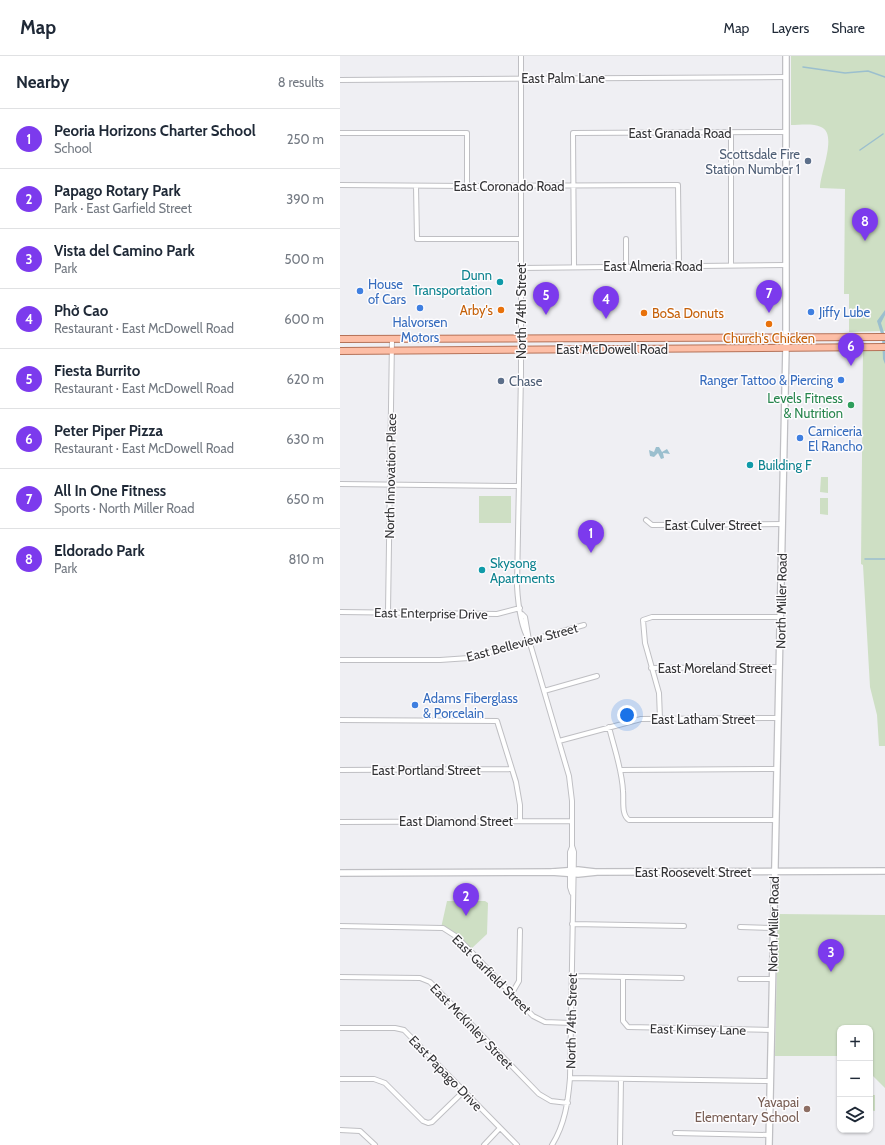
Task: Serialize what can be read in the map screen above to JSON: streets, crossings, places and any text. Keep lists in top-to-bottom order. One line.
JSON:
{"streets":{"main road":["East McDowell Road"],"street":["East Palm Lane","East Granada Road","East Coronado Road","East Almeria Road","North 74th Street","North Innovation Place","East Culver Street","North Miller Road","East Enterprise Drive","East Belleview Street","East Moreland Street","East Latham Street","East Portland Street","East Diamond Street","East Roosevelt Street","East Garfield Street","East McKinley Street","East Kimsey Lane","East Papago Drive"]},"crossings":[["East Palm Lane","North 74th Street"],["East Palm Lane","North Miller Road"],["East Granada Road","East Coronado Road"],["East Granada Road","North Miller Road"],["East Coronado Road","East Almeria Road"],["East Coronado Road","North 74th Street"],["East Almeria Road","North 74th Street"],["East Almeria Road","North Miller Road"],["North 74th Street","East McDowell Road"],["North 74th Street","East Enterprise Drive"],["North 74th Street","East Belleview Street"],["North 74th Street","East Latham Street"],["North 74th Street","East Diamond Street"],["North 74th Street","East Roosevelt Street"],["North 74th Street","East Garfield Street"],["North 74th Street","East McKinley Street"],["East McDowell Road","North Innovation Place"],["East McDowell Road","North Miller Road"],["North Innovation Place","East Enterprise Drive"],["East Culver Street","North Miller Road"],["North Miller Road","East Moreland Street"],["North Miller Road","East Latham Street"],["North Miller Road","East Roosevelt Street"],["North Miller Road","East Kimsey Lane"]],"places":["Scottsdale Fire Station Number 1","Dunn Transportation","House of Cars","Halvorsen Motors","Arby's","Jiffy Lube","BoSa Donuts","Church's Chicken","Ranger Tattoo & Piercing","Chase","Levels Fitness & Nutrition","Carniceria El Rancho","Building F","Skysong Apartments","Adams Fiberglass & Porcelain","Yavapai Elementary School"],"page":{"header":"Map","nav":["Map","Layers","Share"],"heading":["Nearby","8 results"],"list":[{"mark":"1","name":"Peoria Horizons Charter School","note":"School","value":"250 m"},{"mark":"2","name":"Papago Rotary Park","note":"Park · East Garfield Street","value":"390 m"},{"mark":"3","name":"Vista del Camino Park","note":"Park","value":"500 m"},{"mark":"4","name":"Phở Cao","note":"Restaurant · East McDowell Road","value":"600 m"},{"mark":"5","name":"Fiesta Burrito","note":"Restaurant · East McDowell Road","value":"620 m"},{"mark":"6","name":"Peter Piper Pizza","note":"Restaurant · East McDowell Road","value":"630 m"},{"mark":"7","name":"All In One Fitness","note":"Sports · North Miller Road","value":"650 m"},{"mark":"8","name":"Eldorado Park","note":"Park","value":"810 m"}],"pins":["8","7","5","4","6","1","2","3"],"map_buttons":["+","−"]}}
